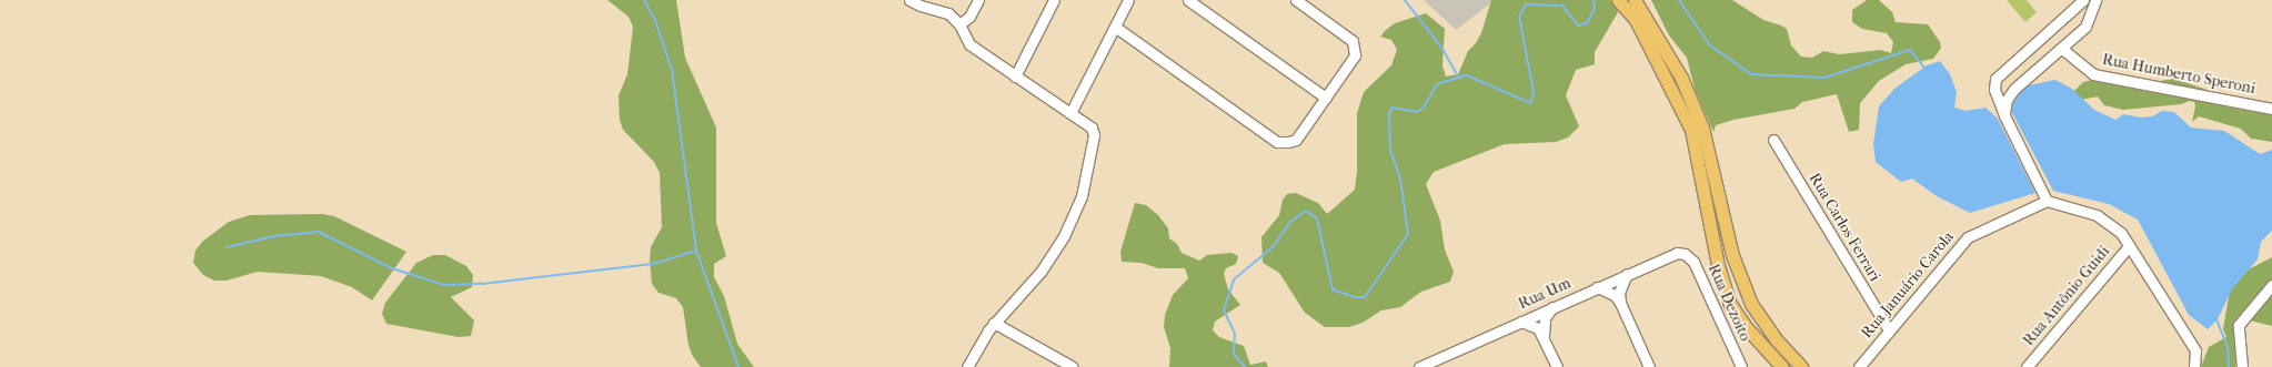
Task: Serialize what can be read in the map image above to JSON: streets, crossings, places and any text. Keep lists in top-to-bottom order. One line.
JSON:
{"streets":{"street":["Rua Humberto Speroni","Rua Carlos Ferrari","Rua Januário Carola","Rua Um","Rua Antônio Guidi","Rua Dezoito"]},"crossings":[["Rua Carlos Ferrari","Rua Januário Carola"],["Rua Um","Rua Dezoito"]]}
